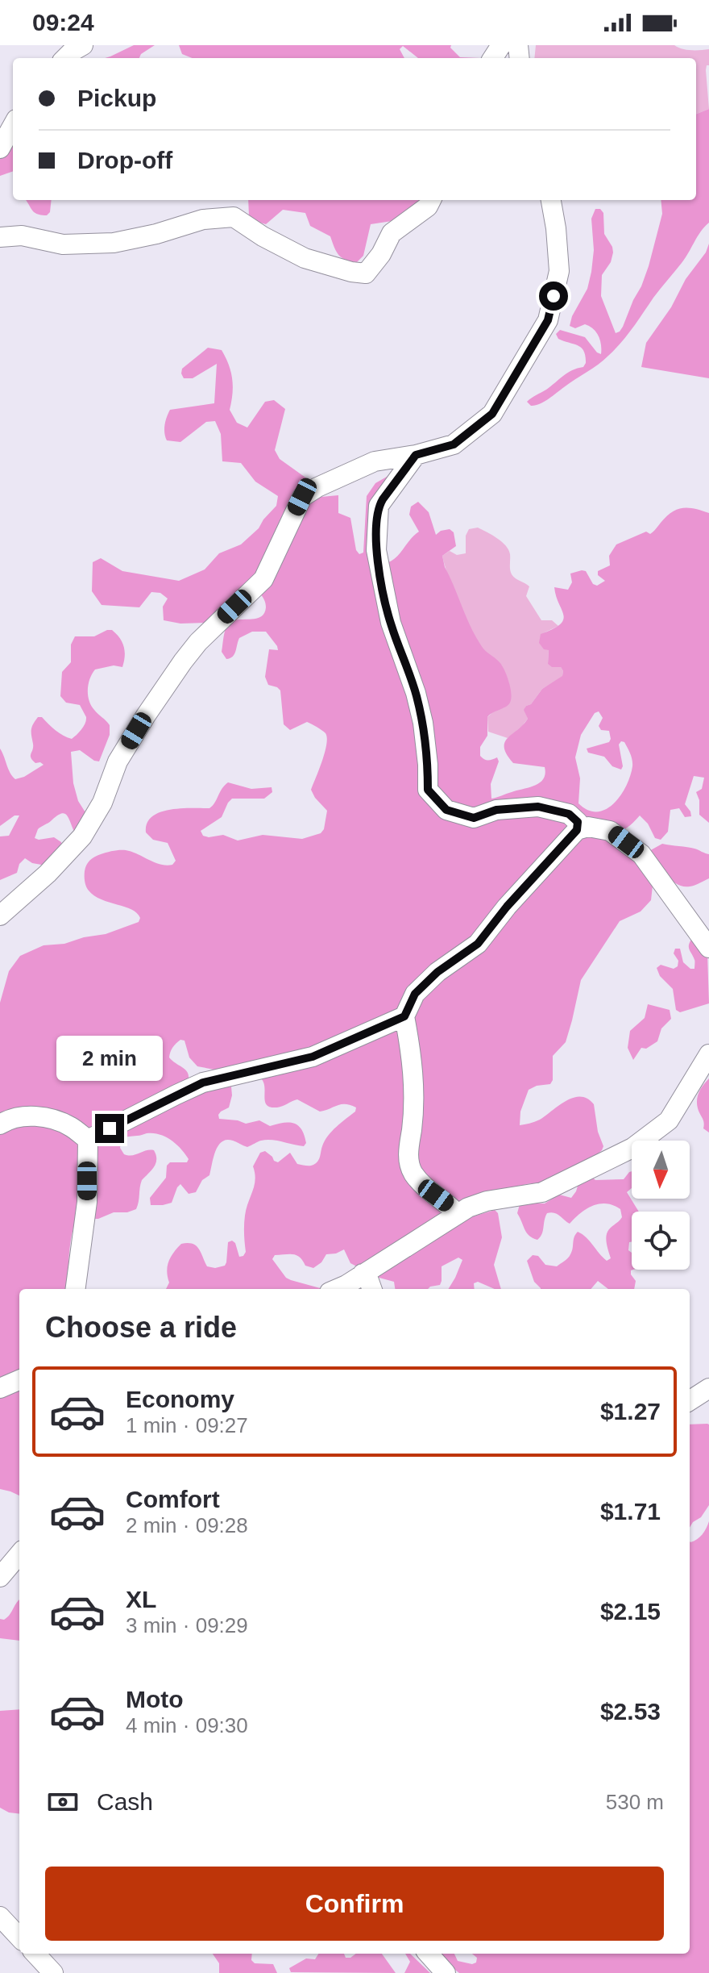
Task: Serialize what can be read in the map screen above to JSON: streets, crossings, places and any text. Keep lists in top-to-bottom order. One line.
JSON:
{"north":"bottom","page":{"status":"09:24","banner":["Pickup","Drop-off"],"bubble":"2 min","heading":"Choose a ride","list":[{"name":"Economy","note":"1 min · 09:27","value":"$1.27"},{"name":"Comfort","note":"2 min · 09:28","value":"$1.71"},{"name":"XL","note":"3 min · 09:29","value":"$2.15"},{"name":"Moto","note":"4 min · 09:30","value":"$2.53"}],"pay":["Cash","530 m"],"buttons":"Confirm"}}
